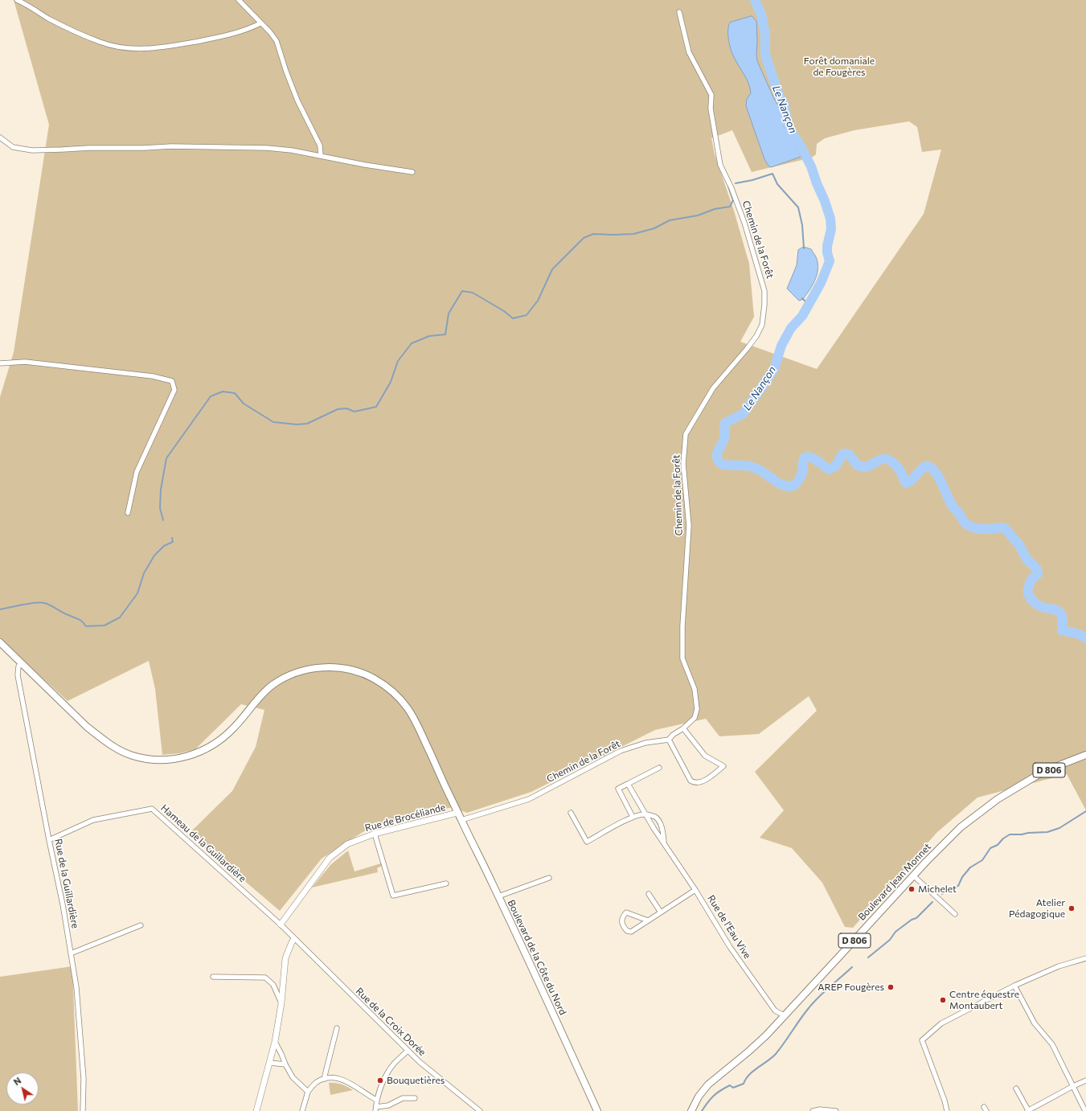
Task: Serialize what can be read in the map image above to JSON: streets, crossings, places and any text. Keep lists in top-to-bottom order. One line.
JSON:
{"streets":{"main road":["D 806","Boulevard Jean Monnet","Boulevard de la Côte du Nord"],"street":["Chemin de la Forêt","Rue de Brocéliande","Hameau de la Guillardière","Rue de la Guillardière","Rue de l'Eau Vive","Rue de la Croix Dorée"]},"crossings":[["Chemin de la Forêt","Boulevard de la Côte du Nord"],["Rue de Brocéliande","Hameau de la Guillardière"],["Rue de Brocéliande","Boulevard de la Côte du Nord"],["Hameau de la Guillardière","Rue de la Guillardière"],["Hameau de la Guillardière","Rue de la Croix Dorée"],["Boulevard Jean Monnet","Rue de l'Eau Vive"],["Rue de la Guillardière","Boulevard de la Côte du Nord"]],"water":["Le Nançon"],"parks":["Forêt domaniale de Fougères"],"places":["Michelet","Atelier Pédagogique","AREP Fougères","Centre équestre Montaubert","Bouquetières"],"north":"top left"}
